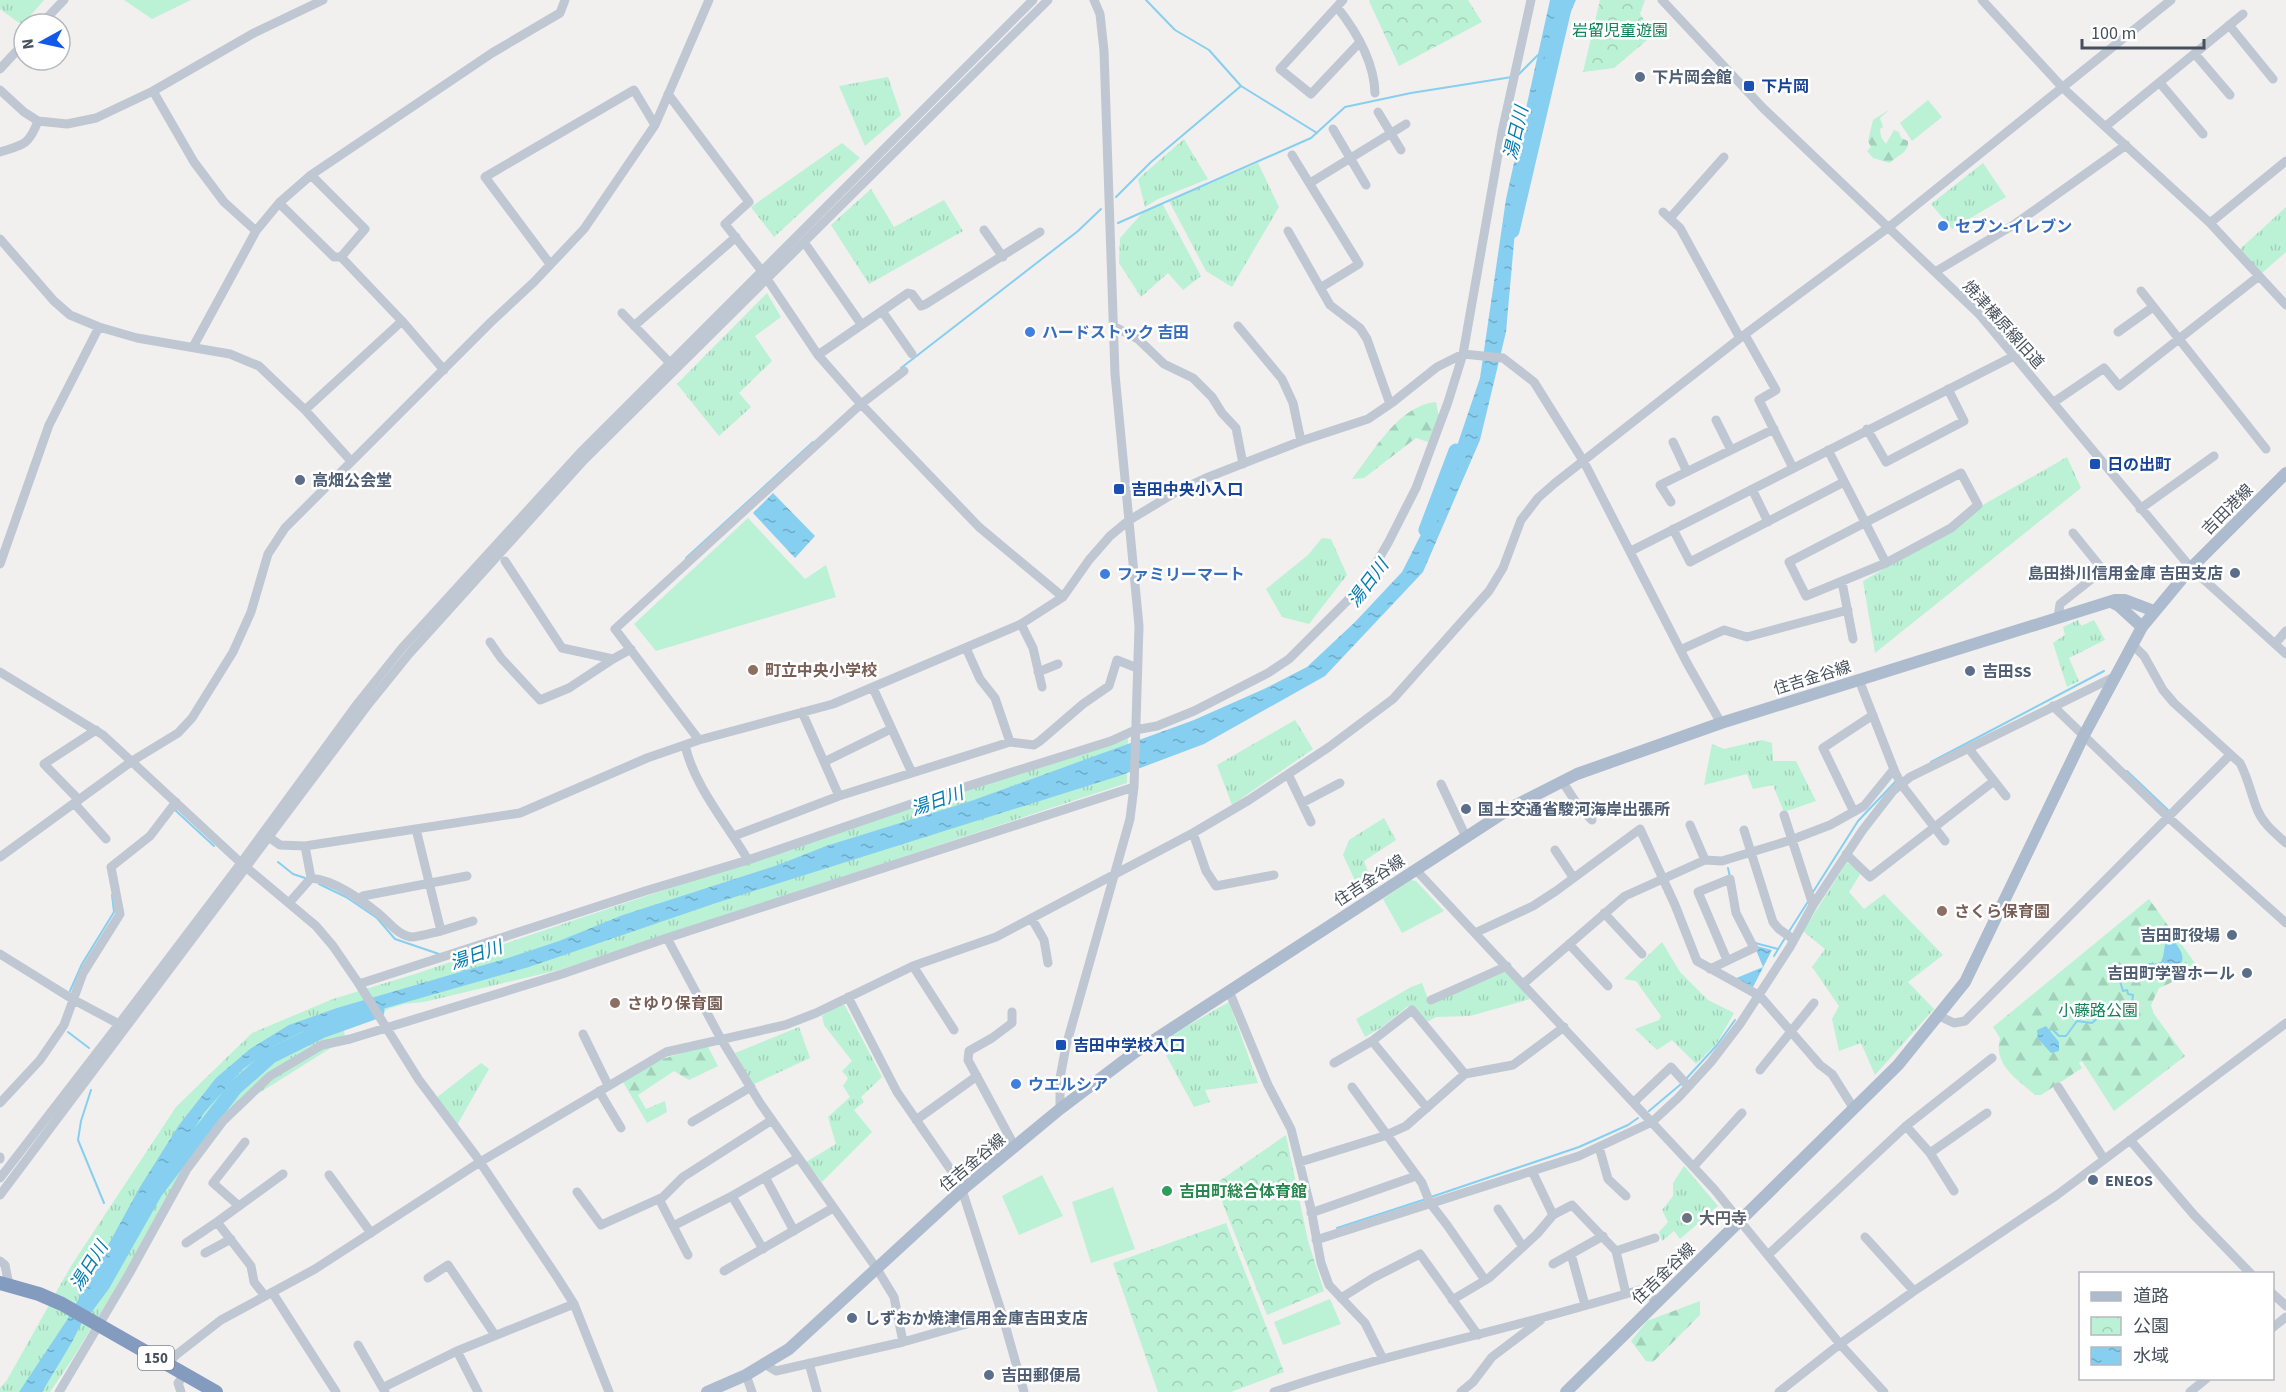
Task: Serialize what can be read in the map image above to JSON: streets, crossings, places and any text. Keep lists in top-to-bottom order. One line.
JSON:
{"streets":{"highway":["150"],"main road":["吉田港線","住吉金谷線"],"street":["焼津榛原線旧道"]},"crossings":[["焼津榛原線旧道","吉田港線"],["焼津榛原線旧道","住吉金谷線"],["吉田港線","住吉金谷線"]],"water":["湯日川"],"parks":["岩留児童遊園","小藤路公園"],"places":{"other":["下片岡会館","セブン-イレブン","ハードストック 吉田","高畑公会堂","島田掛川信用金庫 吉田支店","ファミリーマート","町立中央小学校","吉田SS","国土交通省駿河海岸出張所","さくら保育園","吉田町役場","吉田町学習ホール","さゆり保育園","ウエルシア","ENEOS","吉田町総合体育館","大円寺","しずおか焼津信用金庫吉田支店","吉田郵便局"],"transit":["下片岡","日の出町","吉田中央小入口","吉田中学校入口"]},"legend":["道路","公園","水域"],"scale_bar":"100 m","north":"left"}
